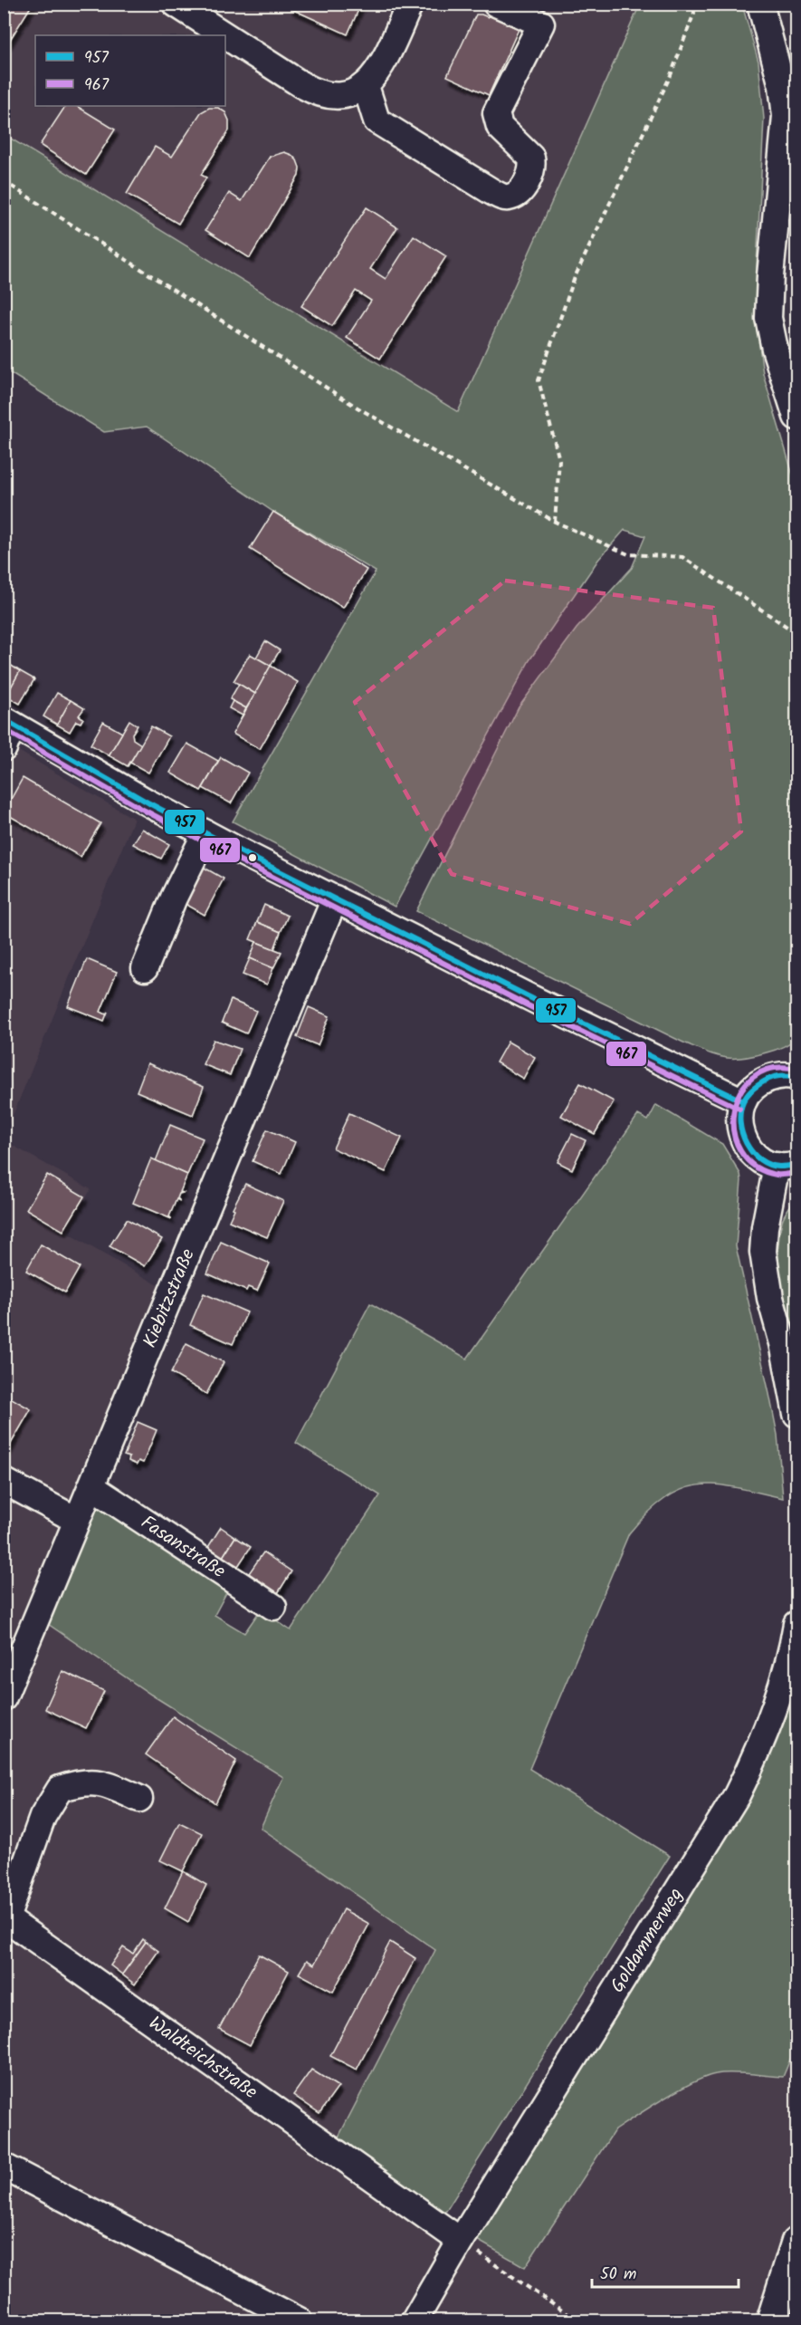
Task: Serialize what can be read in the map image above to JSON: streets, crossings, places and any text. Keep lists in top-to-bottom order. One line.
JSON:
{"streets":{"street":["Kiebitzstraße","Fasanstraße","Goldammerweg","Waldteichstraße"]},"crossings":[["Kiebitzstraße","Fasanstraße"],["Goldammerweg","Waldteichstraße"]],"lines":["transit line 957","transit line 967"],"legend":["957","967"],"scale_bar":"50 m"}
